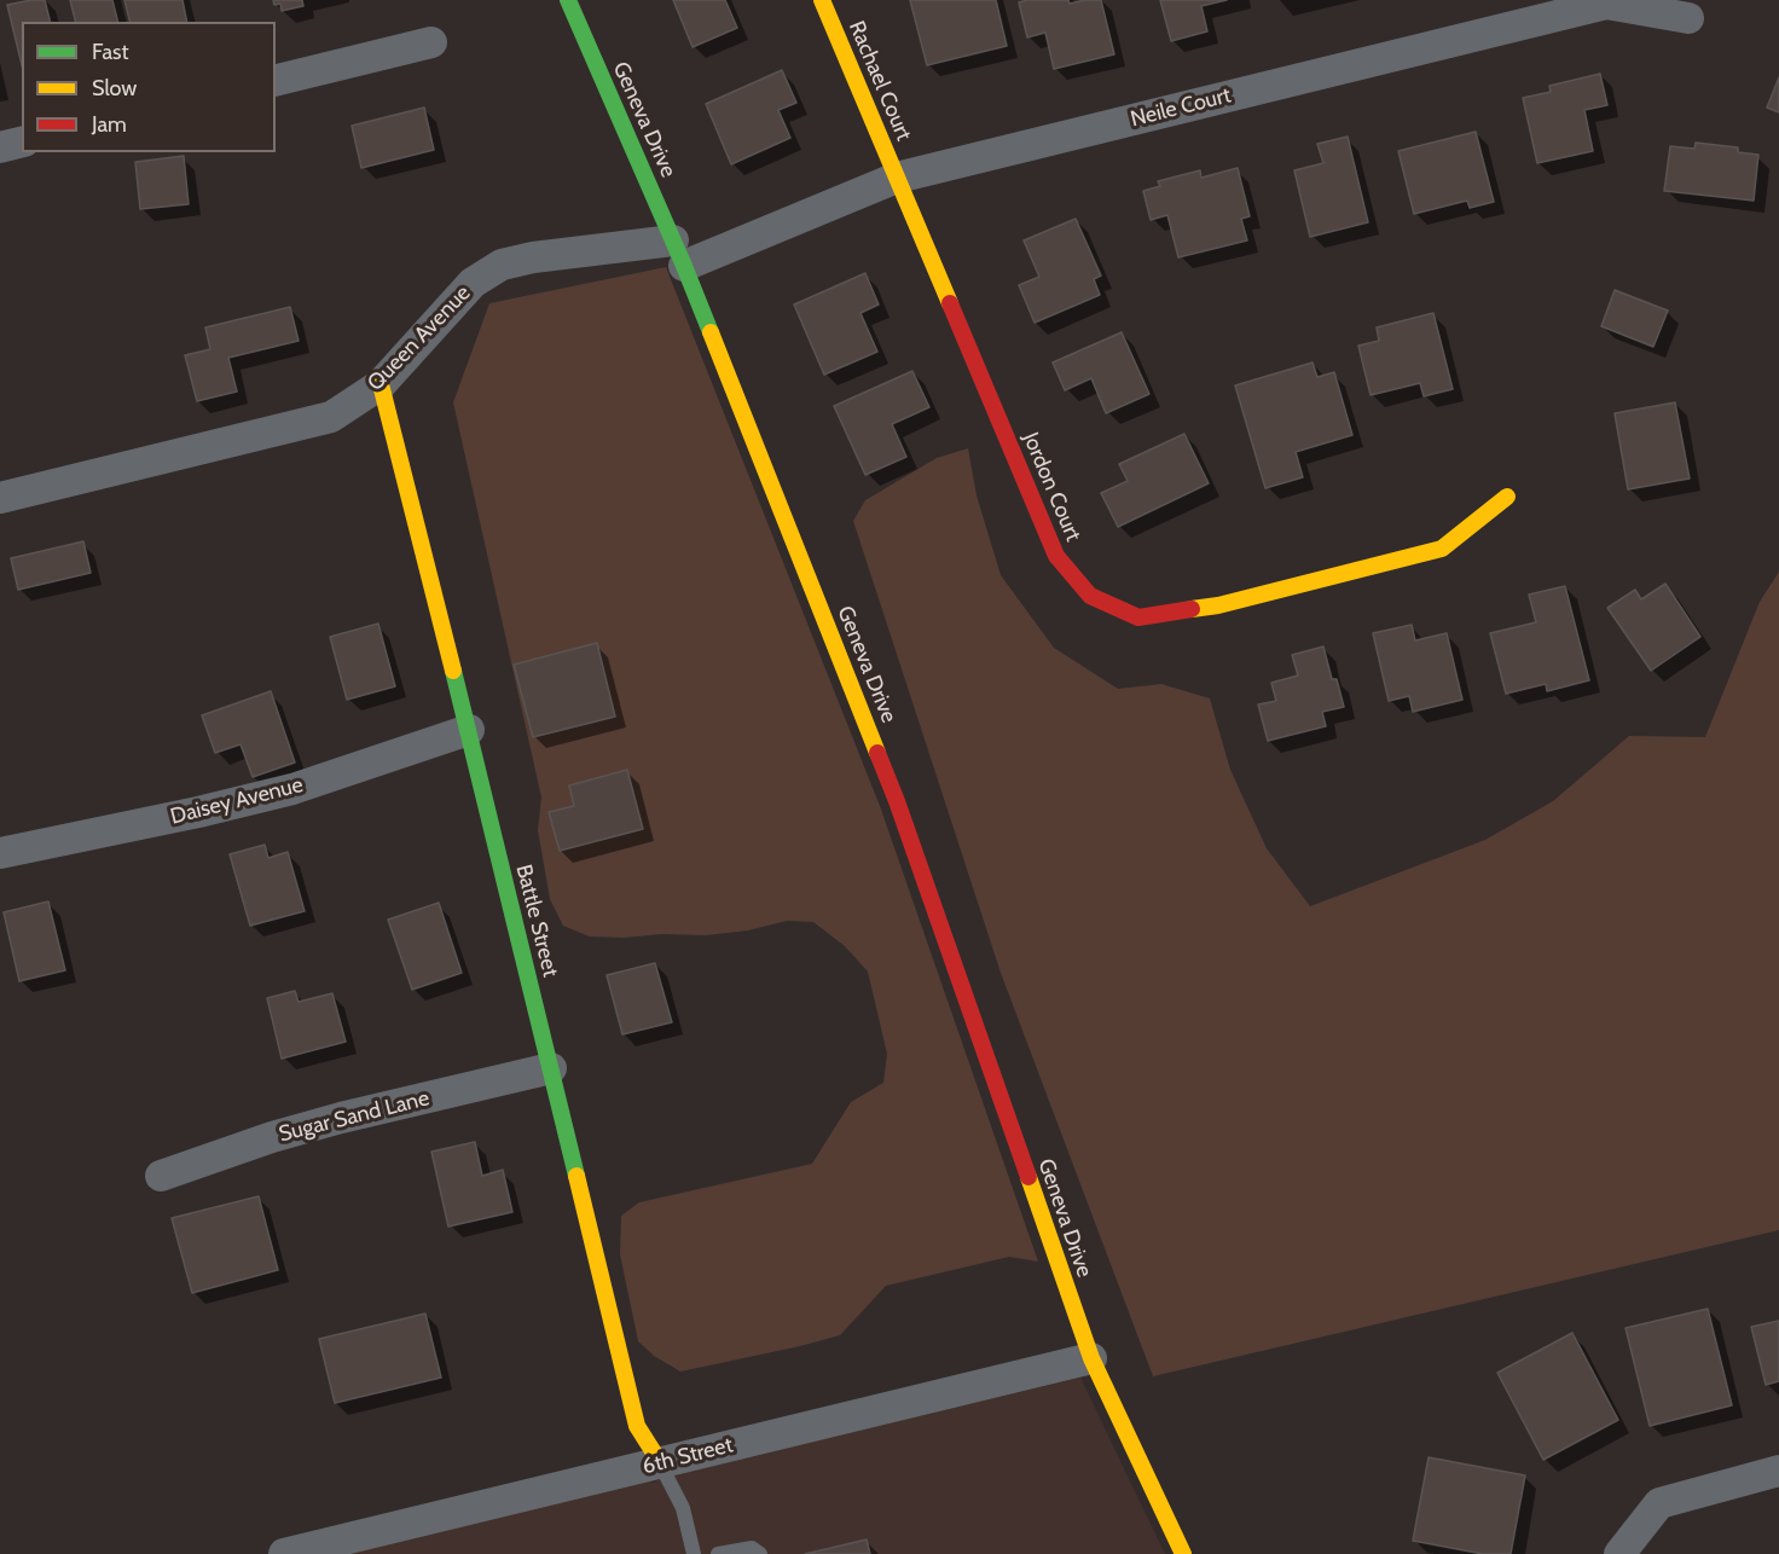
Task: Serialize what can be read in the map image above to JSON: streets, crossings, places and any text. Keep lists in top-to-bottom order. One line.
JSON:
{"streets":{"street":["Rachael Court","Neile Court","Geneva Drive","Queen Avenue","Jordon Court","Daisey Avenue","Battle Street","Sugar Sand Lane","6th Street"]},"crossings":[["Rachael Court","Neile Court"],["Rachael Court","Jordon Court"],["Neile Court","Geneva Drive"],["Neile Court","Queen Avenue"],["Neile Court","Jordon Court"],["Geneva Drive","Queen Avenue"],["Geneva Drive","6th Street"],["Queen Avenue","Battle Street"],["Daisey Avenue","Battle Street"],["Battle Street","Sugar Sand Lane"],["Battle Street","6th Street"]],"legend":["Fast","Slow","Jam"]}
